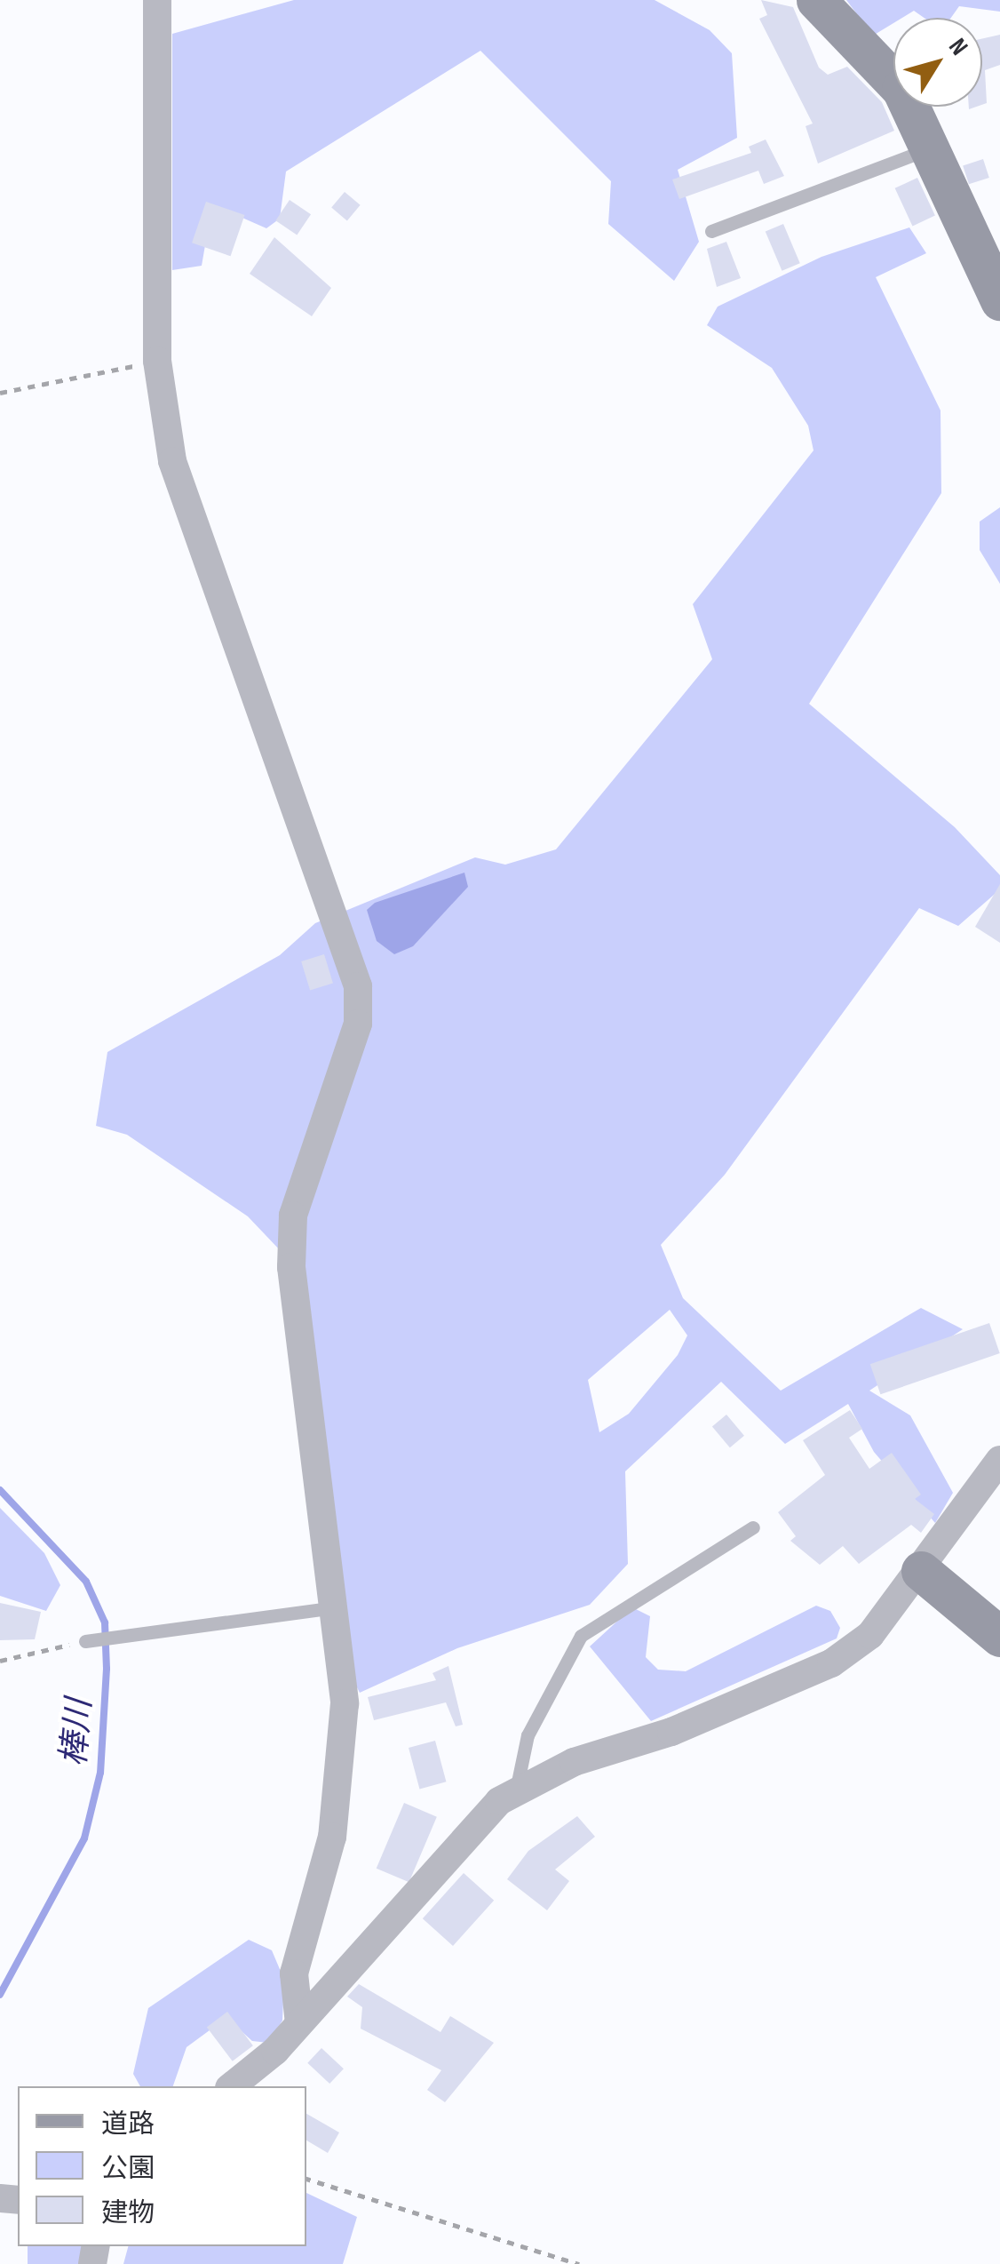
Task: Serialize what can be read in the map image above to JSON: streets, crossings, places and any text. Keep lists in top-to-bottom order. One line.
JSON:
{"water":["棒川"],"legend":["道路","公園","建物"],"north":"top right"}
